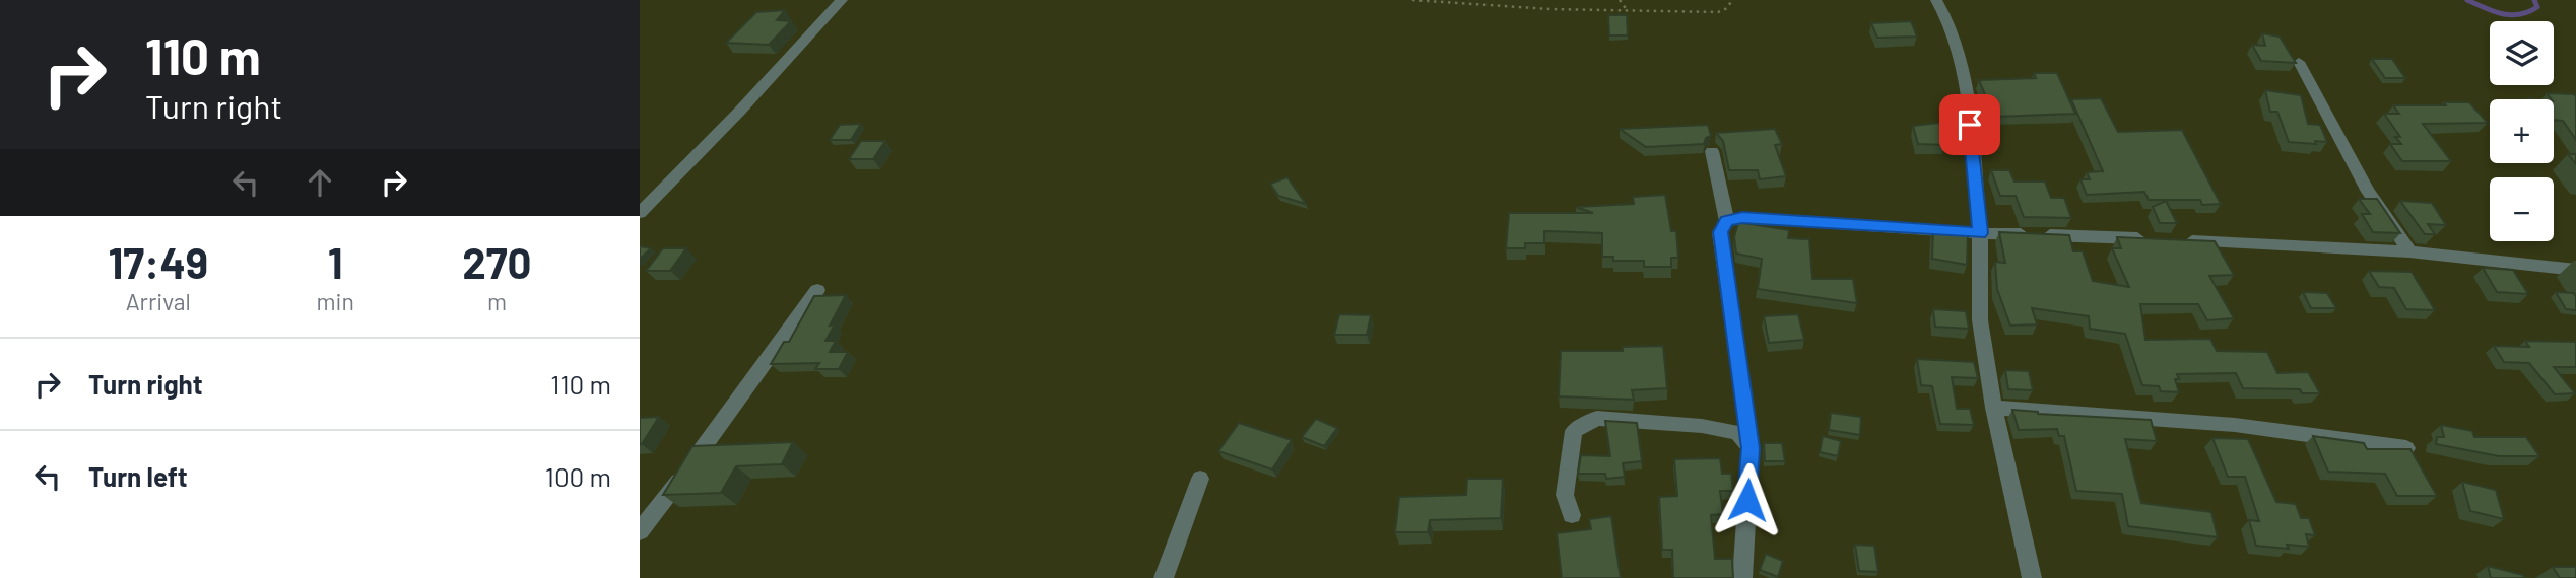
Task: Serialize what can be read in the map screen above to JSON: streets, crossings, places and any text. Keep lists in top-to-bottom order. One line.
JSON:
{"page":{"turn":["110 m","Turn right"],"map_buttons":["+","−"],"eta":["17:49","Arrival","1","min","270","m"],"list":[{"name":"Turn right","value":"110 m"},{"name":"Turn left","value":"100 m"}]}}
